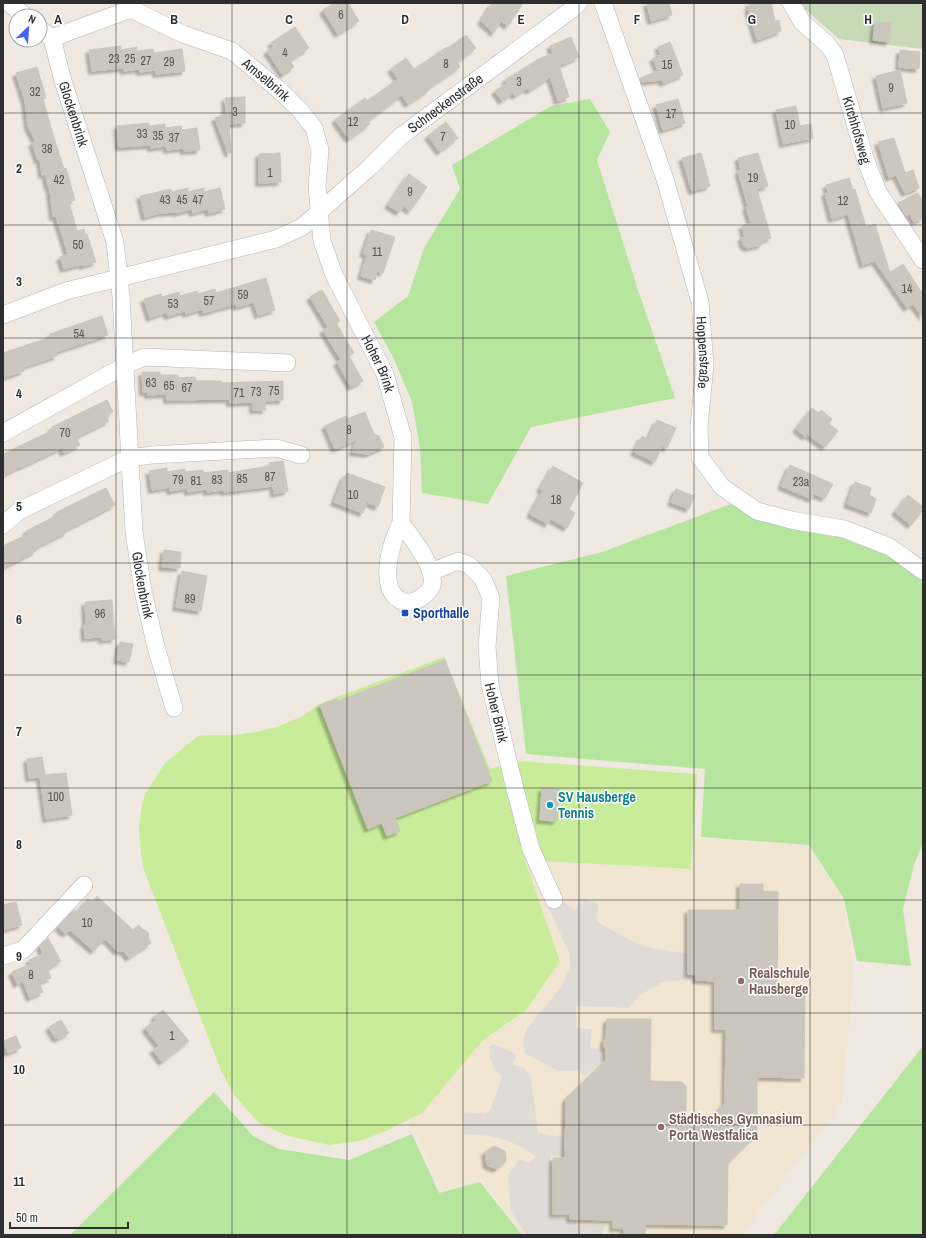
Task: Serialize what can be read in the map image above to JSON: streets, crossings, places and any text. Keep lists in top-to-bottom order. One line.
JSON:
{"streets":{"street":["Amselbrink","Schneckenstraße","Glockenbrink","Kirchhofsweg","Hoppenstraße","Hoher Brink"]},"crossings":[["Amselbrink","Schneckenstraße"],["Amselbrink","Glockenbrink"],["Amselbrink","Hoher Brink"],["Schneckenstraße","Hoher Brink"]],"places":{"transit":["Sporthalle"],"other":["SV Hausberge Tennis","Realschule Hausberge","Städtisches Gymnasium Porta Westfalica"]},"house_numbers":["6","4","23","25","27","29","8","15","3","9","32","3","17","12","10","33","35","7","37","38","1","19","42","9","43","45","47","12","50","11","14","59","57","53","54","63","65","67","75","73","71","8","70","87","85","79","83","81","23a","10","18","89","96","100","10","8","1"],"scale_bar":"50 m","north":"top right","grid":{"columns":["A","B","C","D","E","F","G","H"],"rows":["2","3","4","5","6","7","8","9","10","11"]}}
